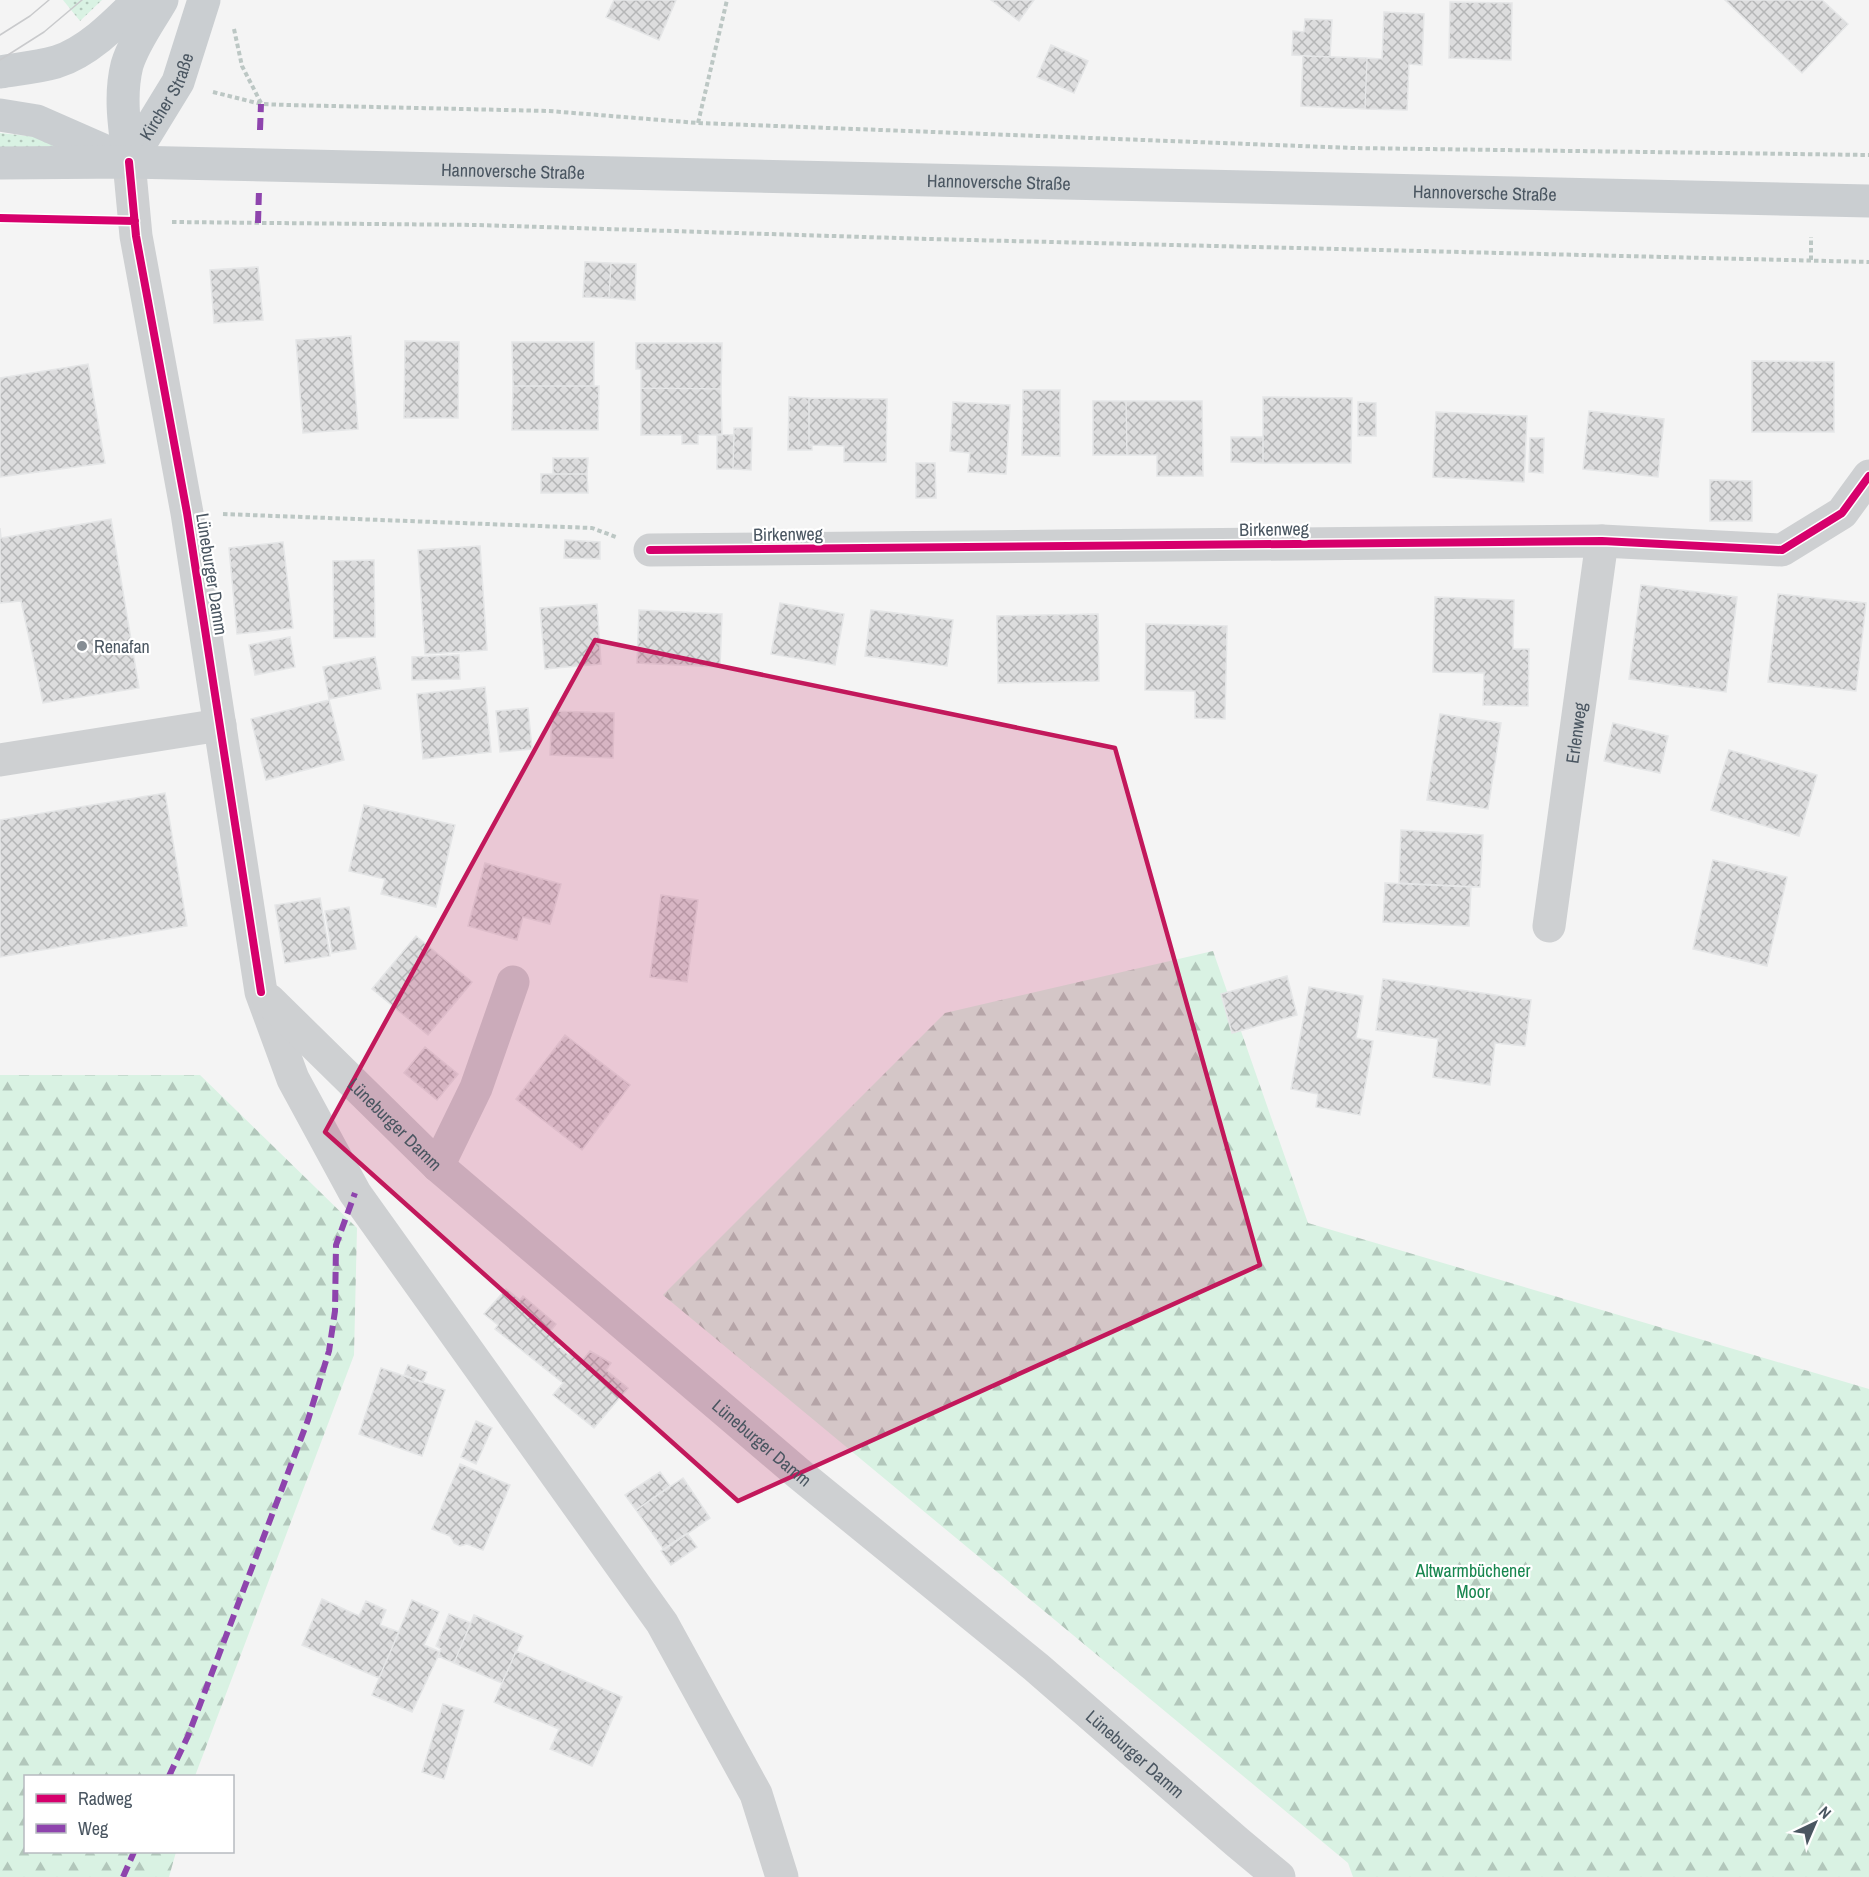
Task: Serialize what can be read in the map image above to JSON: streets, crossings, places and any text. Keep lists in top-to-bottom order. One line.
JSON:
{"streets":{"main road":["Kircher Straße","Hannoversche Straße"],"street":["Birkenweg","Lüneburger Damm","Erlenweg"]},"crossings":[["Kircher Straße","Hannoversche Straße"],["Kircher Straße","Lüneburger Damm"],["Hannoversche Straße","Lüneburger Damm"],["Birkenweg","Erlenweg"]],"parks":["Altwarmbüchener Moor"],"places":["Renafan"],"legend":["Radweg","Weg"],"north":"top right"}
